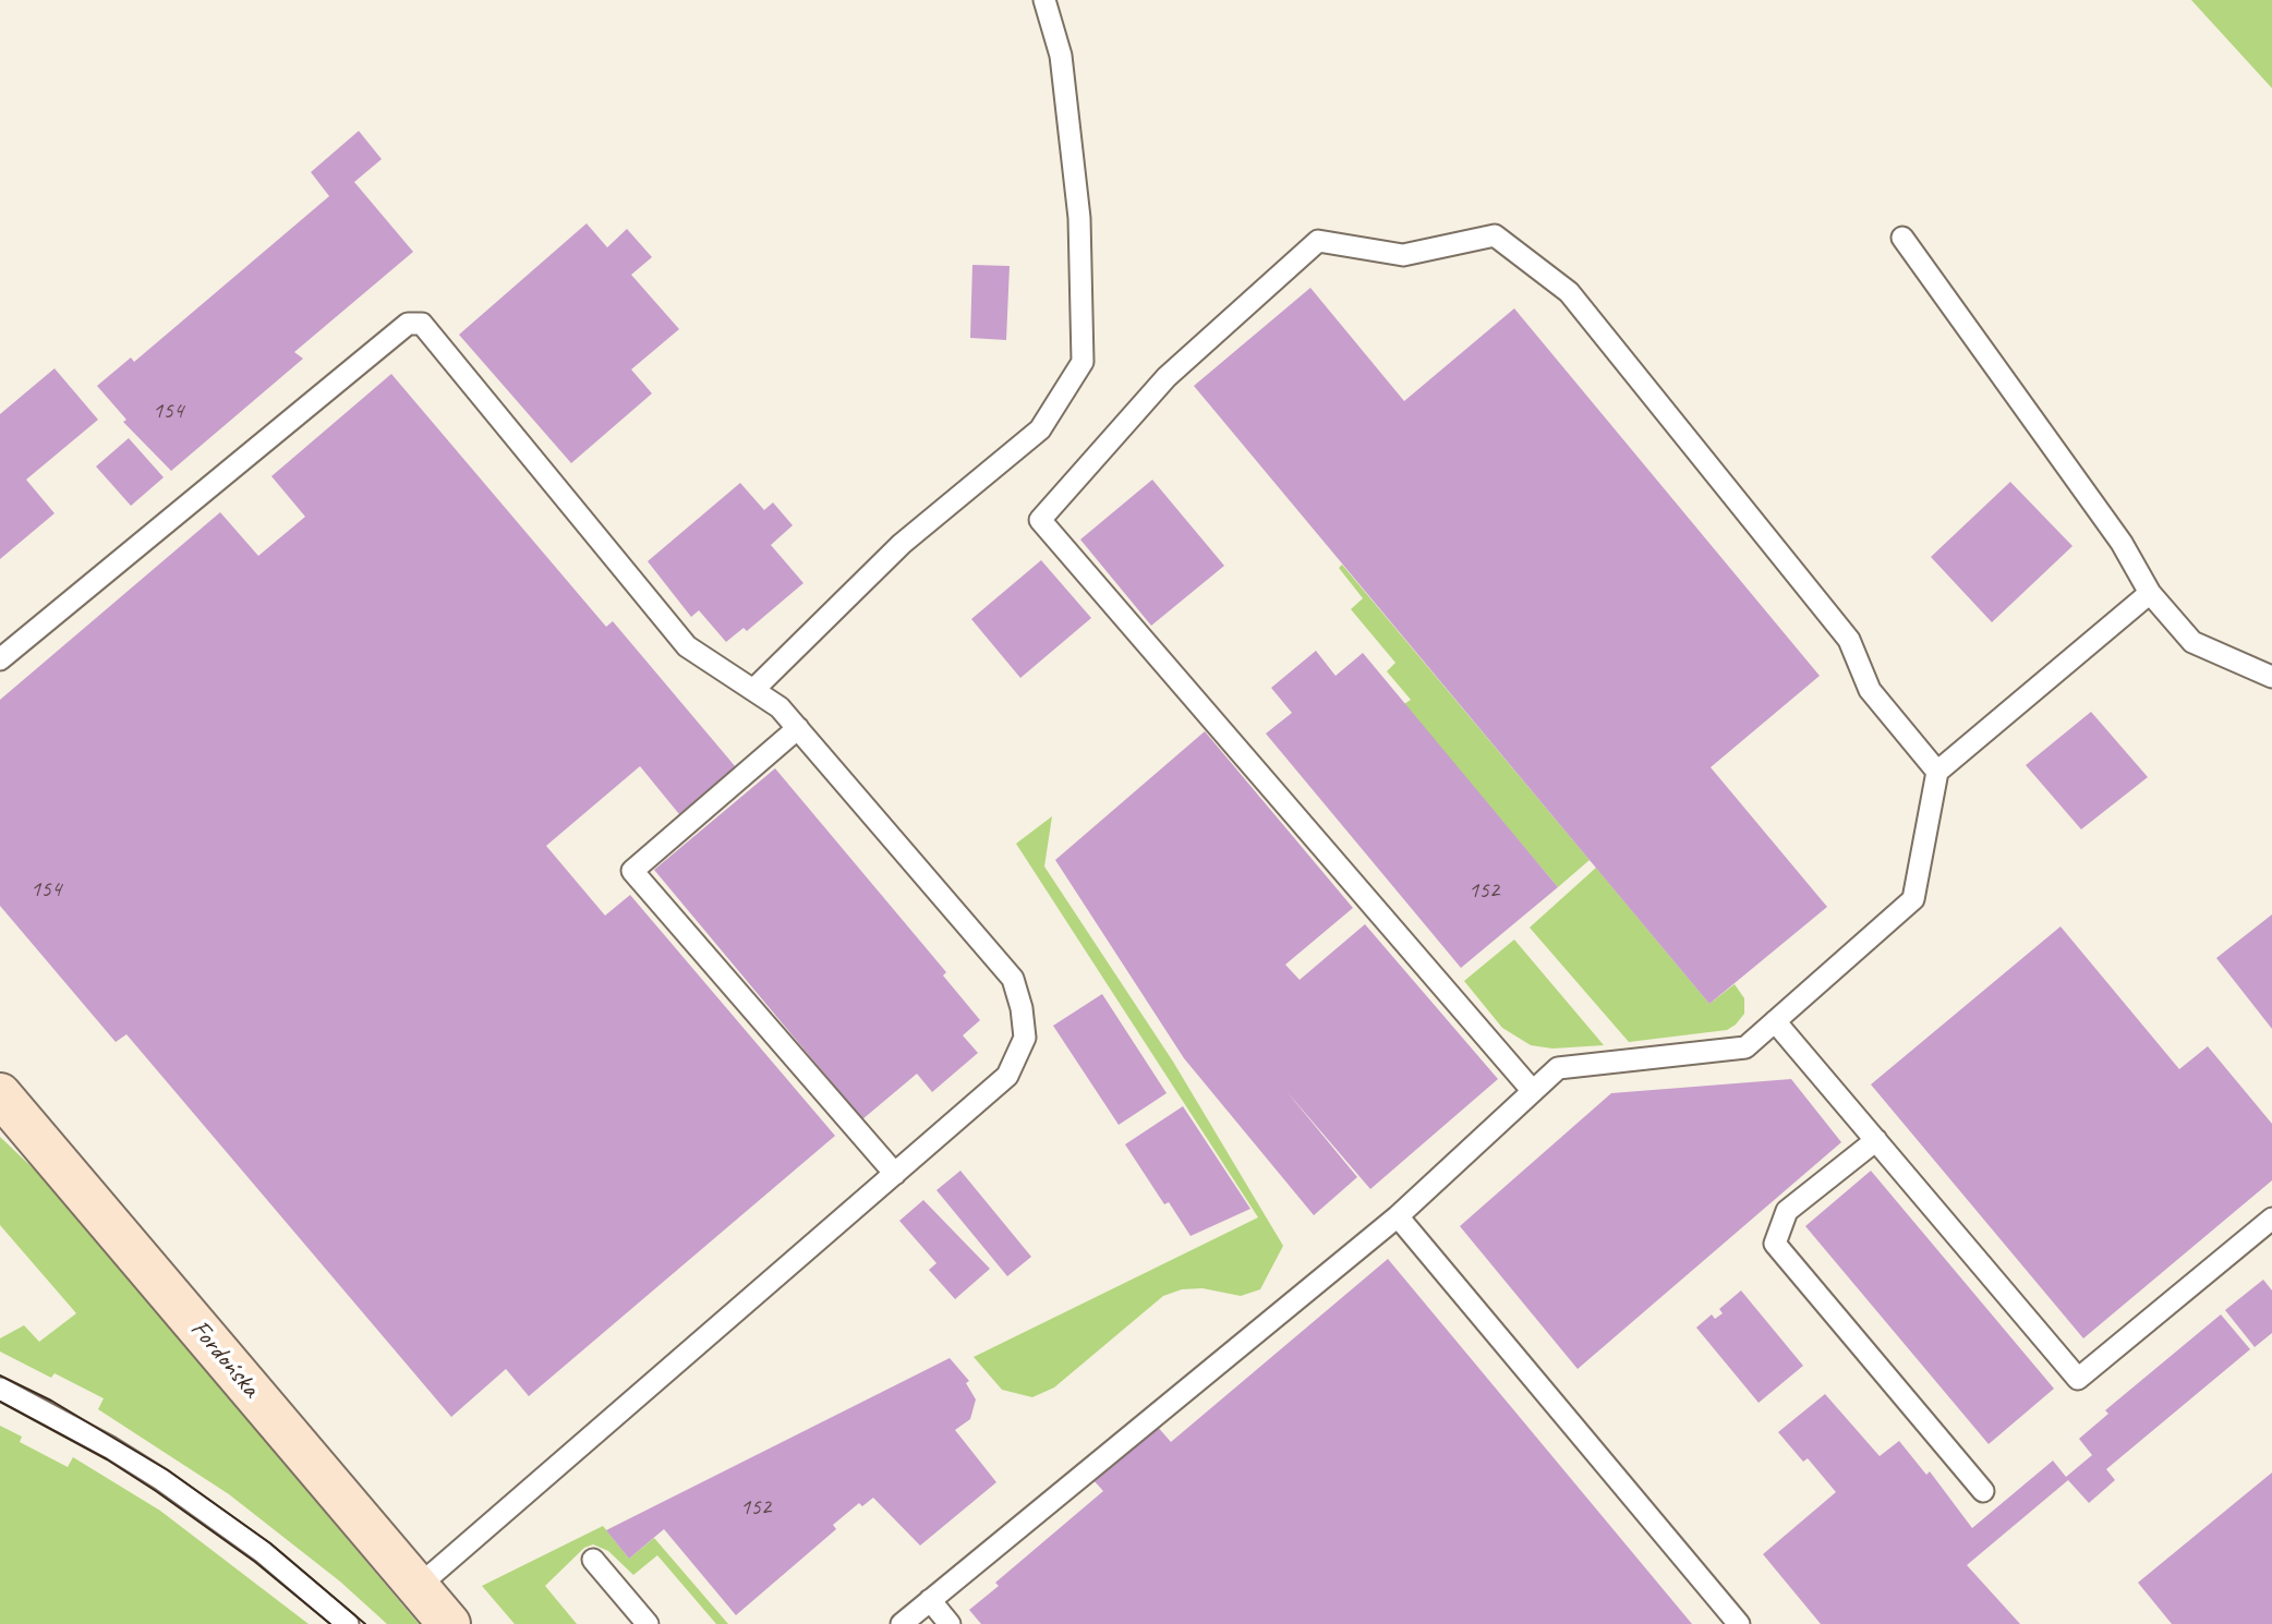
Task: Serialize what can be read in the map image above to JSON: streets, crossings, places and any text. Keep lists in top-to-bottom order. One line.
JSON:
{"streets":{"main road":["Fordońska"]},"house_numbers":["154","154","152","152"]}
